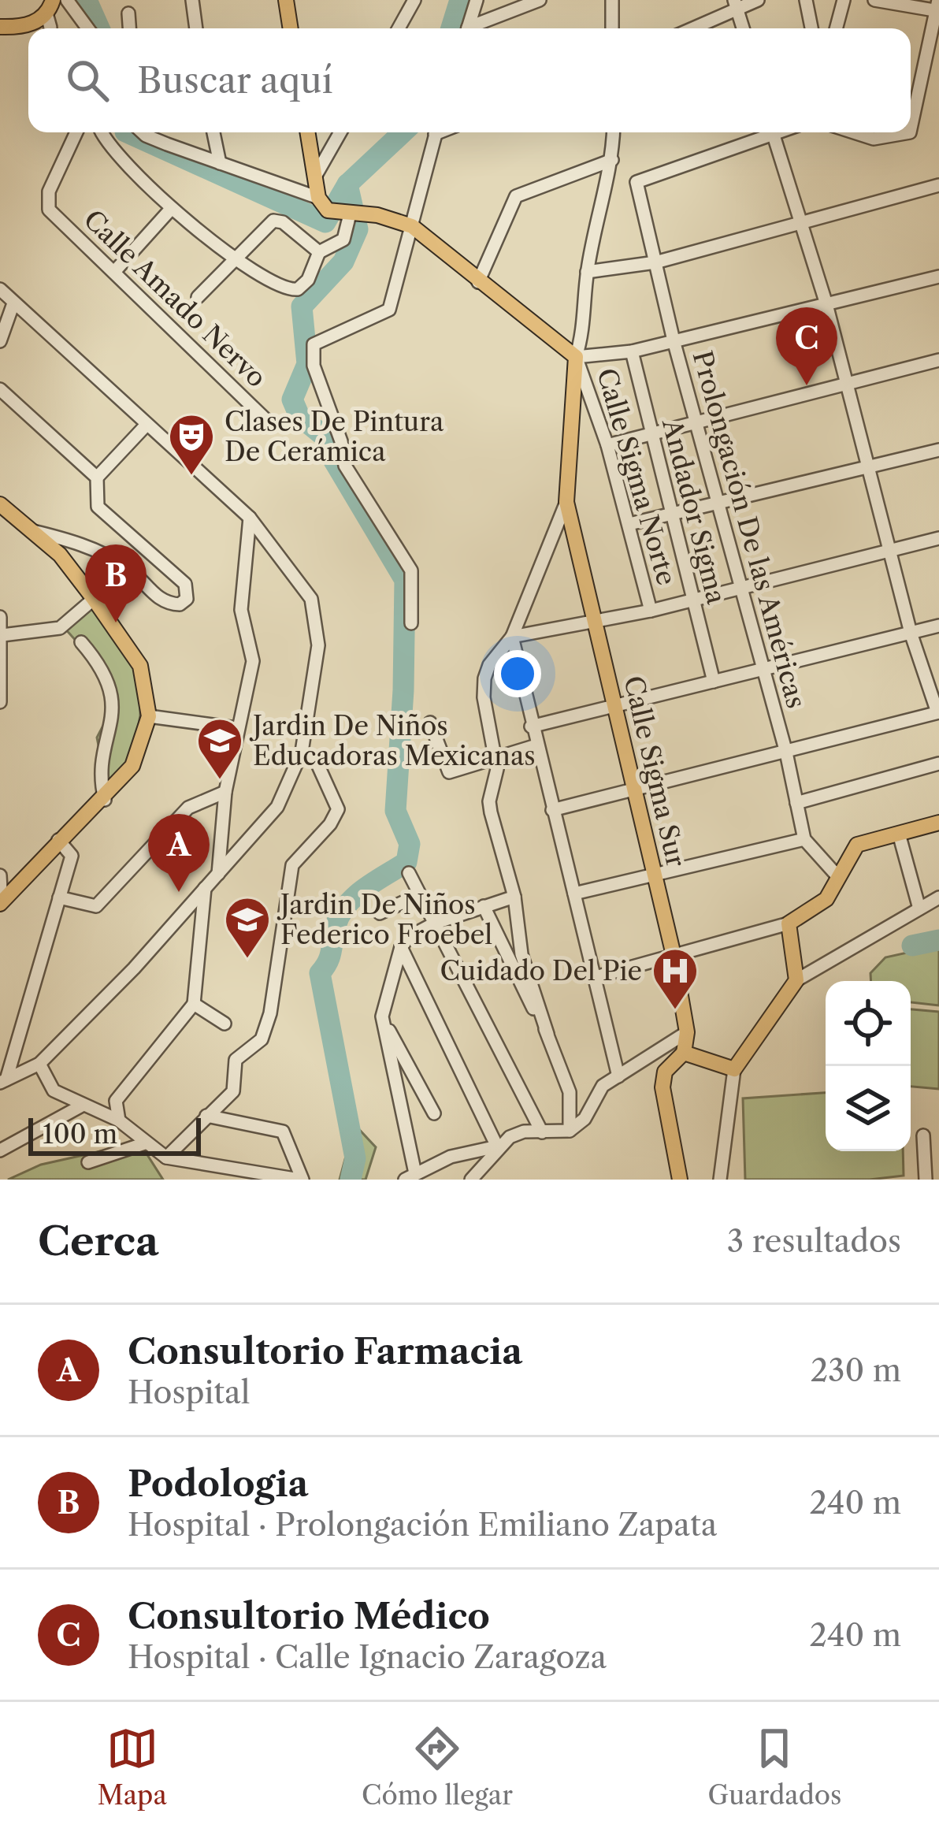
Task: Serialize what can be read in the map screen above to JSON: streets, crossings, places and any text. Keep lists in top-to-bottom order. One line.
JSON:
{"streets":{"main road":["Calle Sigma Sur"],"street":["Calle Amado Nervo","Calle Sigma Norte","Andador Sigma","Prolongación De las Américas"]},"crossings":[["Calle Sigma Norte","Calle Sigma Sur"]],"places":{"theatre":["Clases De Pintura De Cerámica"],"school or university":["Jardin De Niños Educadoras Mexicanas","Jardin De Niños Federico Froebel"],"hospital":["Cuidado Del Pie"]},"scale_bar":"100 m","page":{"search":"Buscar aquí","pins":["C","B","A"],"scale":"100 m","heading":["Cerca","3 resultados"],"list":[{"mark":"A","name":"Consultorio Farmacia","note":"Hospital","value":"230 m"},{"mark":"B","name":"Podologia","note":"Hospital · Prolongación Emiliano Zapata","value":"240 m"},{"mark":"C","name":"Consultorio Médico","note":"Hospital · Calle Ignacio Zaragoza","value":"240 m"}],"nav":["Mapa","Cómo llegar","Guardados"]}}
